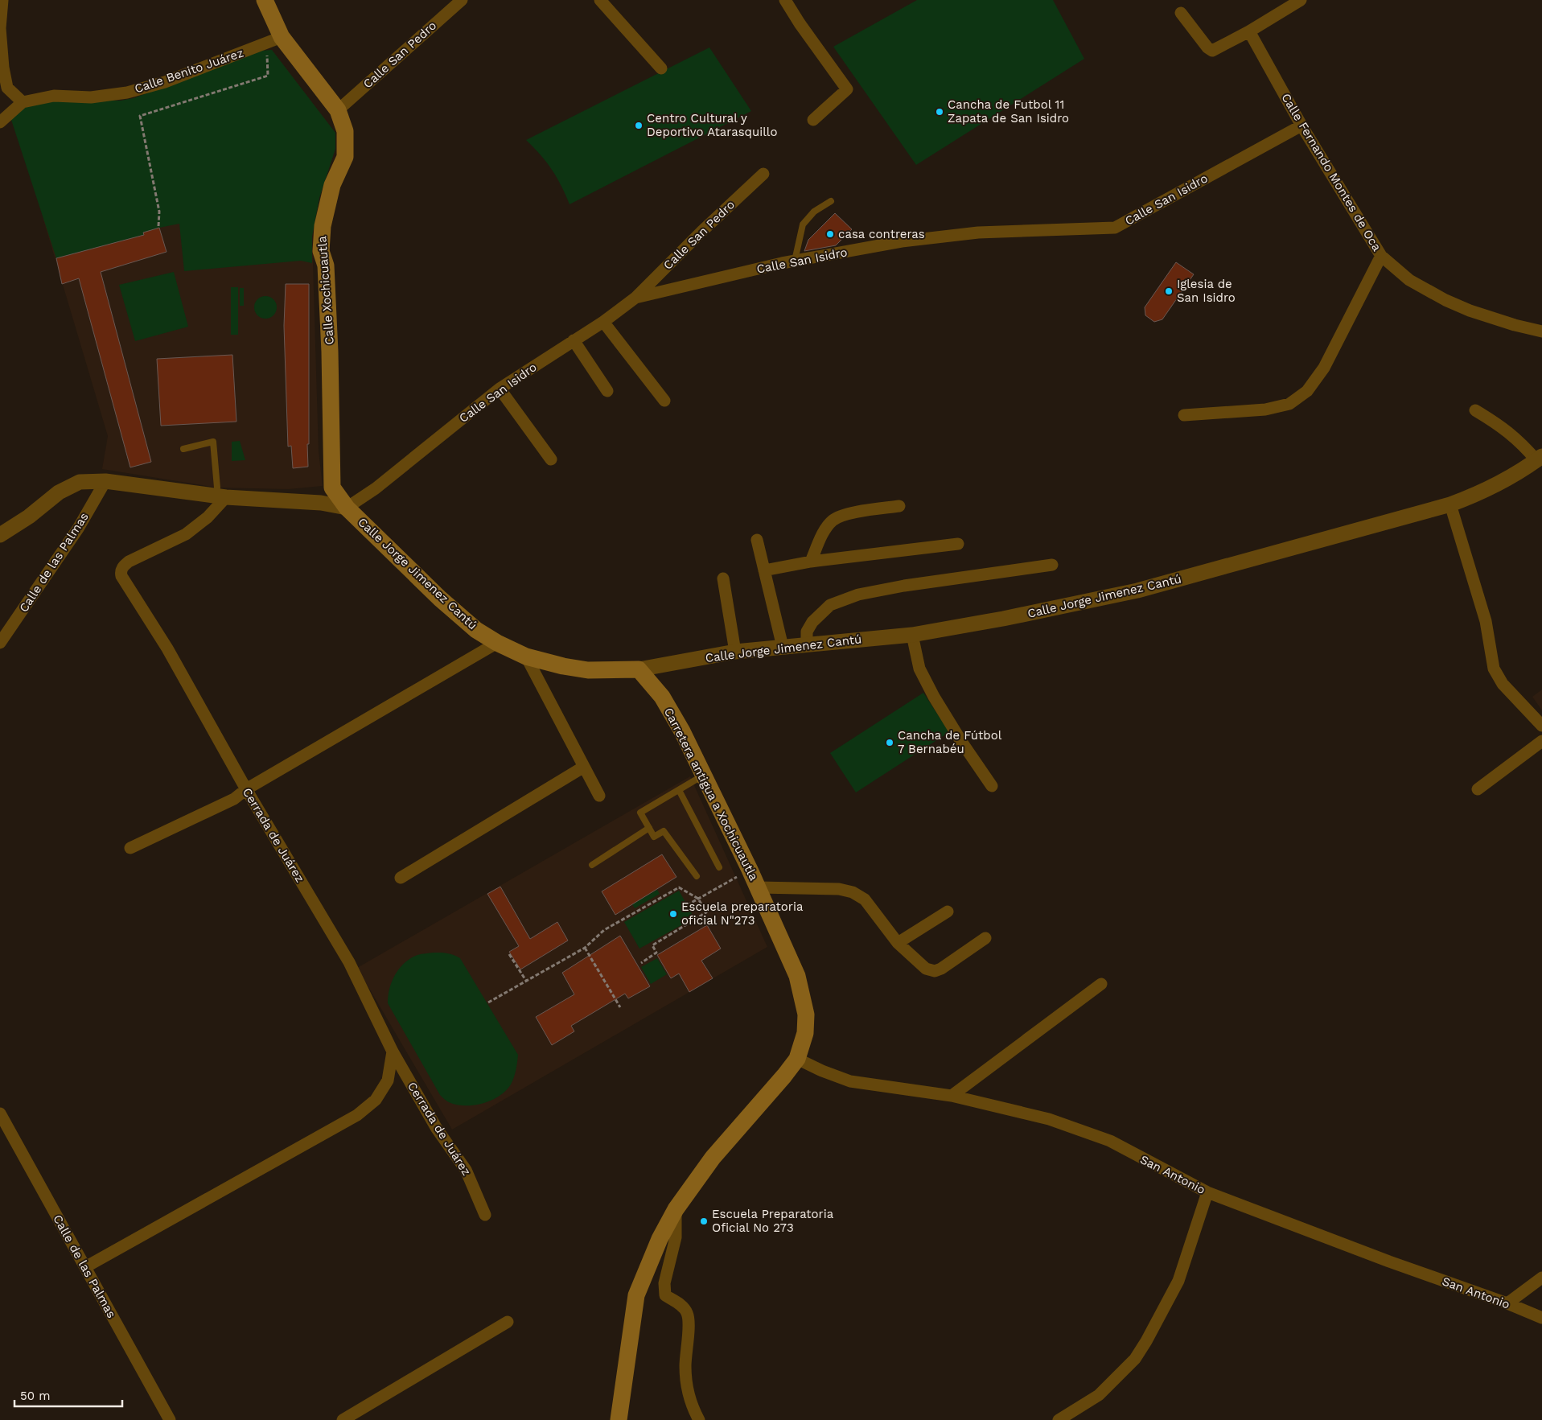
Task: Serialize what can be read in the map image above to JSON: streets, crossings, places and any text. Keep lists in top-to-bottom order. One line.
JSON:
{"streets":{"main road":["Calle Xochicuautla","Calle Jorge Jimenez Cantú","Carretera antigua a Xochicuautla"],"street":["Calle San Pedro","Calle Benito Juárez","Calle Fernando Montes de Oca","Calle San Isidro","Calle de las Palmas","Cerrada de Juárez","San Antonio"]},"crossings":[["Calle San Pedro","Calle San Isidro"],["Calle San Pedro","Calle Xochicuautla"],["Calle Benito Juárez","Calle Xochicuautla"],["Calle Fernando Montes de Oca","Calle San Isidro"],["Calle San Isidro","Calle Xochicuautla"],["Calle San Isidro","Calle Jorge Jimenez Cantú"],["Calle Xochicuautla","Calle Jorge Jimenez Cantú"],["Calle de las Palmas","Calle Jorge Jimenez Cantú"],["Calle Jorge Jimenez Cantú","Carretera antigua a Xochicuautla"],["Calle Jorge Jimenez Cantú","Cerrada de Juárez"],["Carretera antigua a Xochicuautla","San Antonio"]],"places":["Cancha de Futbol 11 Zapata de San Isidro","Centro Cultural y Deportivo Atarasquillo","casa contreras","Iglesia de San Isidro","Cancha de Fútbol 7 Bernabéu","Escuela preparatoria oficial N\"273","Escuela Preparatoria Oficial No 273"],"scale_bar":"50 m"}
